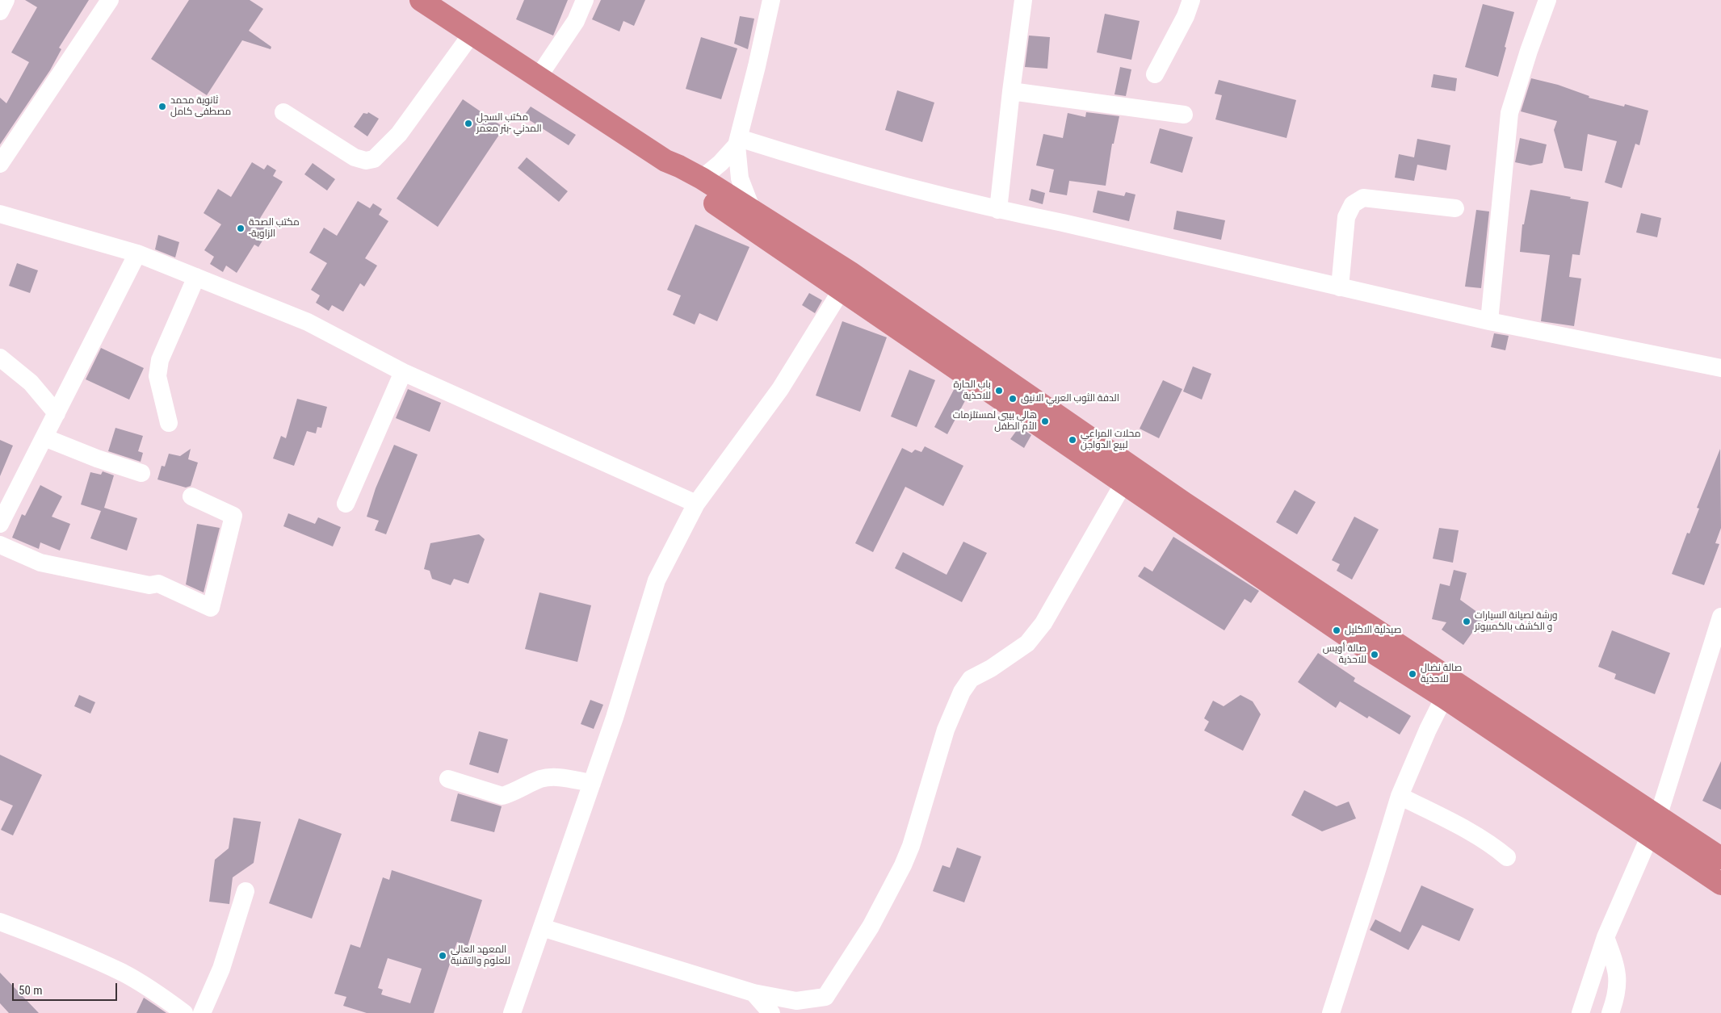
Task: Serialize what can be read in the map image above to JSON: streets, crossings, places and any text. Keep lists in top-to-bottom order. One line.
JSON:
{"places":["ثانوية محمد مصطفى كامل","مكتب السجل المدني -بئر معمر","مكتب الصحة -الزاوية","باب الحارة للاحذية","الدفة الثوب العربي الانيق","هالي بيبي لمستلزمات الأم الطفل","محلات المراعي لبيع الدواجن","ورشة لصيانة السيارات و الكشف بالكمبيوتر","صيدلية الاكليل","صالة أويس للاحذية","صالة نضال للاحذية","المعهد العالي للعلوم والتقنية"],"scale_bar":"50 m"}
